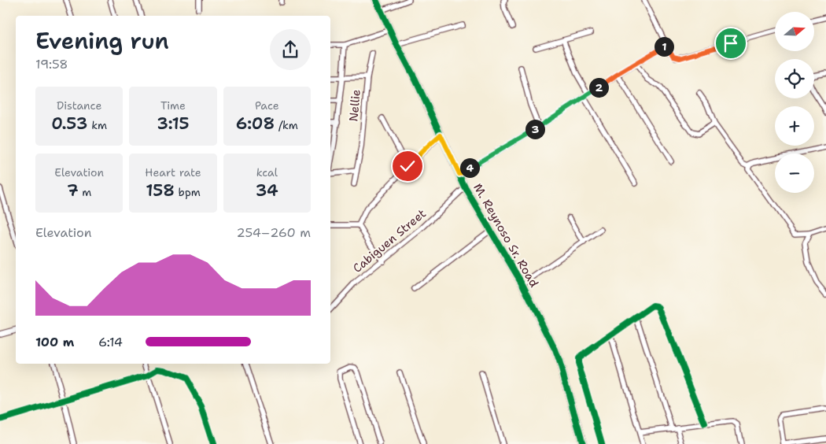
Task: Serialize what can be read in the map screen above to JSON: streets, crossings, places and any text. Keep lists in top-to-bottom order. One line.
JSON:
{"streets":{"street":["Nellie","M. Reynoso Sr. Road","Cabiguen Street"]},"crossings":[["M. Reynoso Sr. Road","Cabiguen Street"]],"north":"right","page":{"map_buttons":["+","−"],"heading":["Evening run","19:58"],"pins":["1","2","3","4"],"stats":[["Distance","0.53 km"],["Time","3:15"],["Pace","6:08 /km"],["Elevation","7 m"],["Heart rate","158 bpm"],["kcal","34"]],"chart":["Elevation","254–260 m"],"list":[{"name":"100 m","note":"6:14"}]}}
